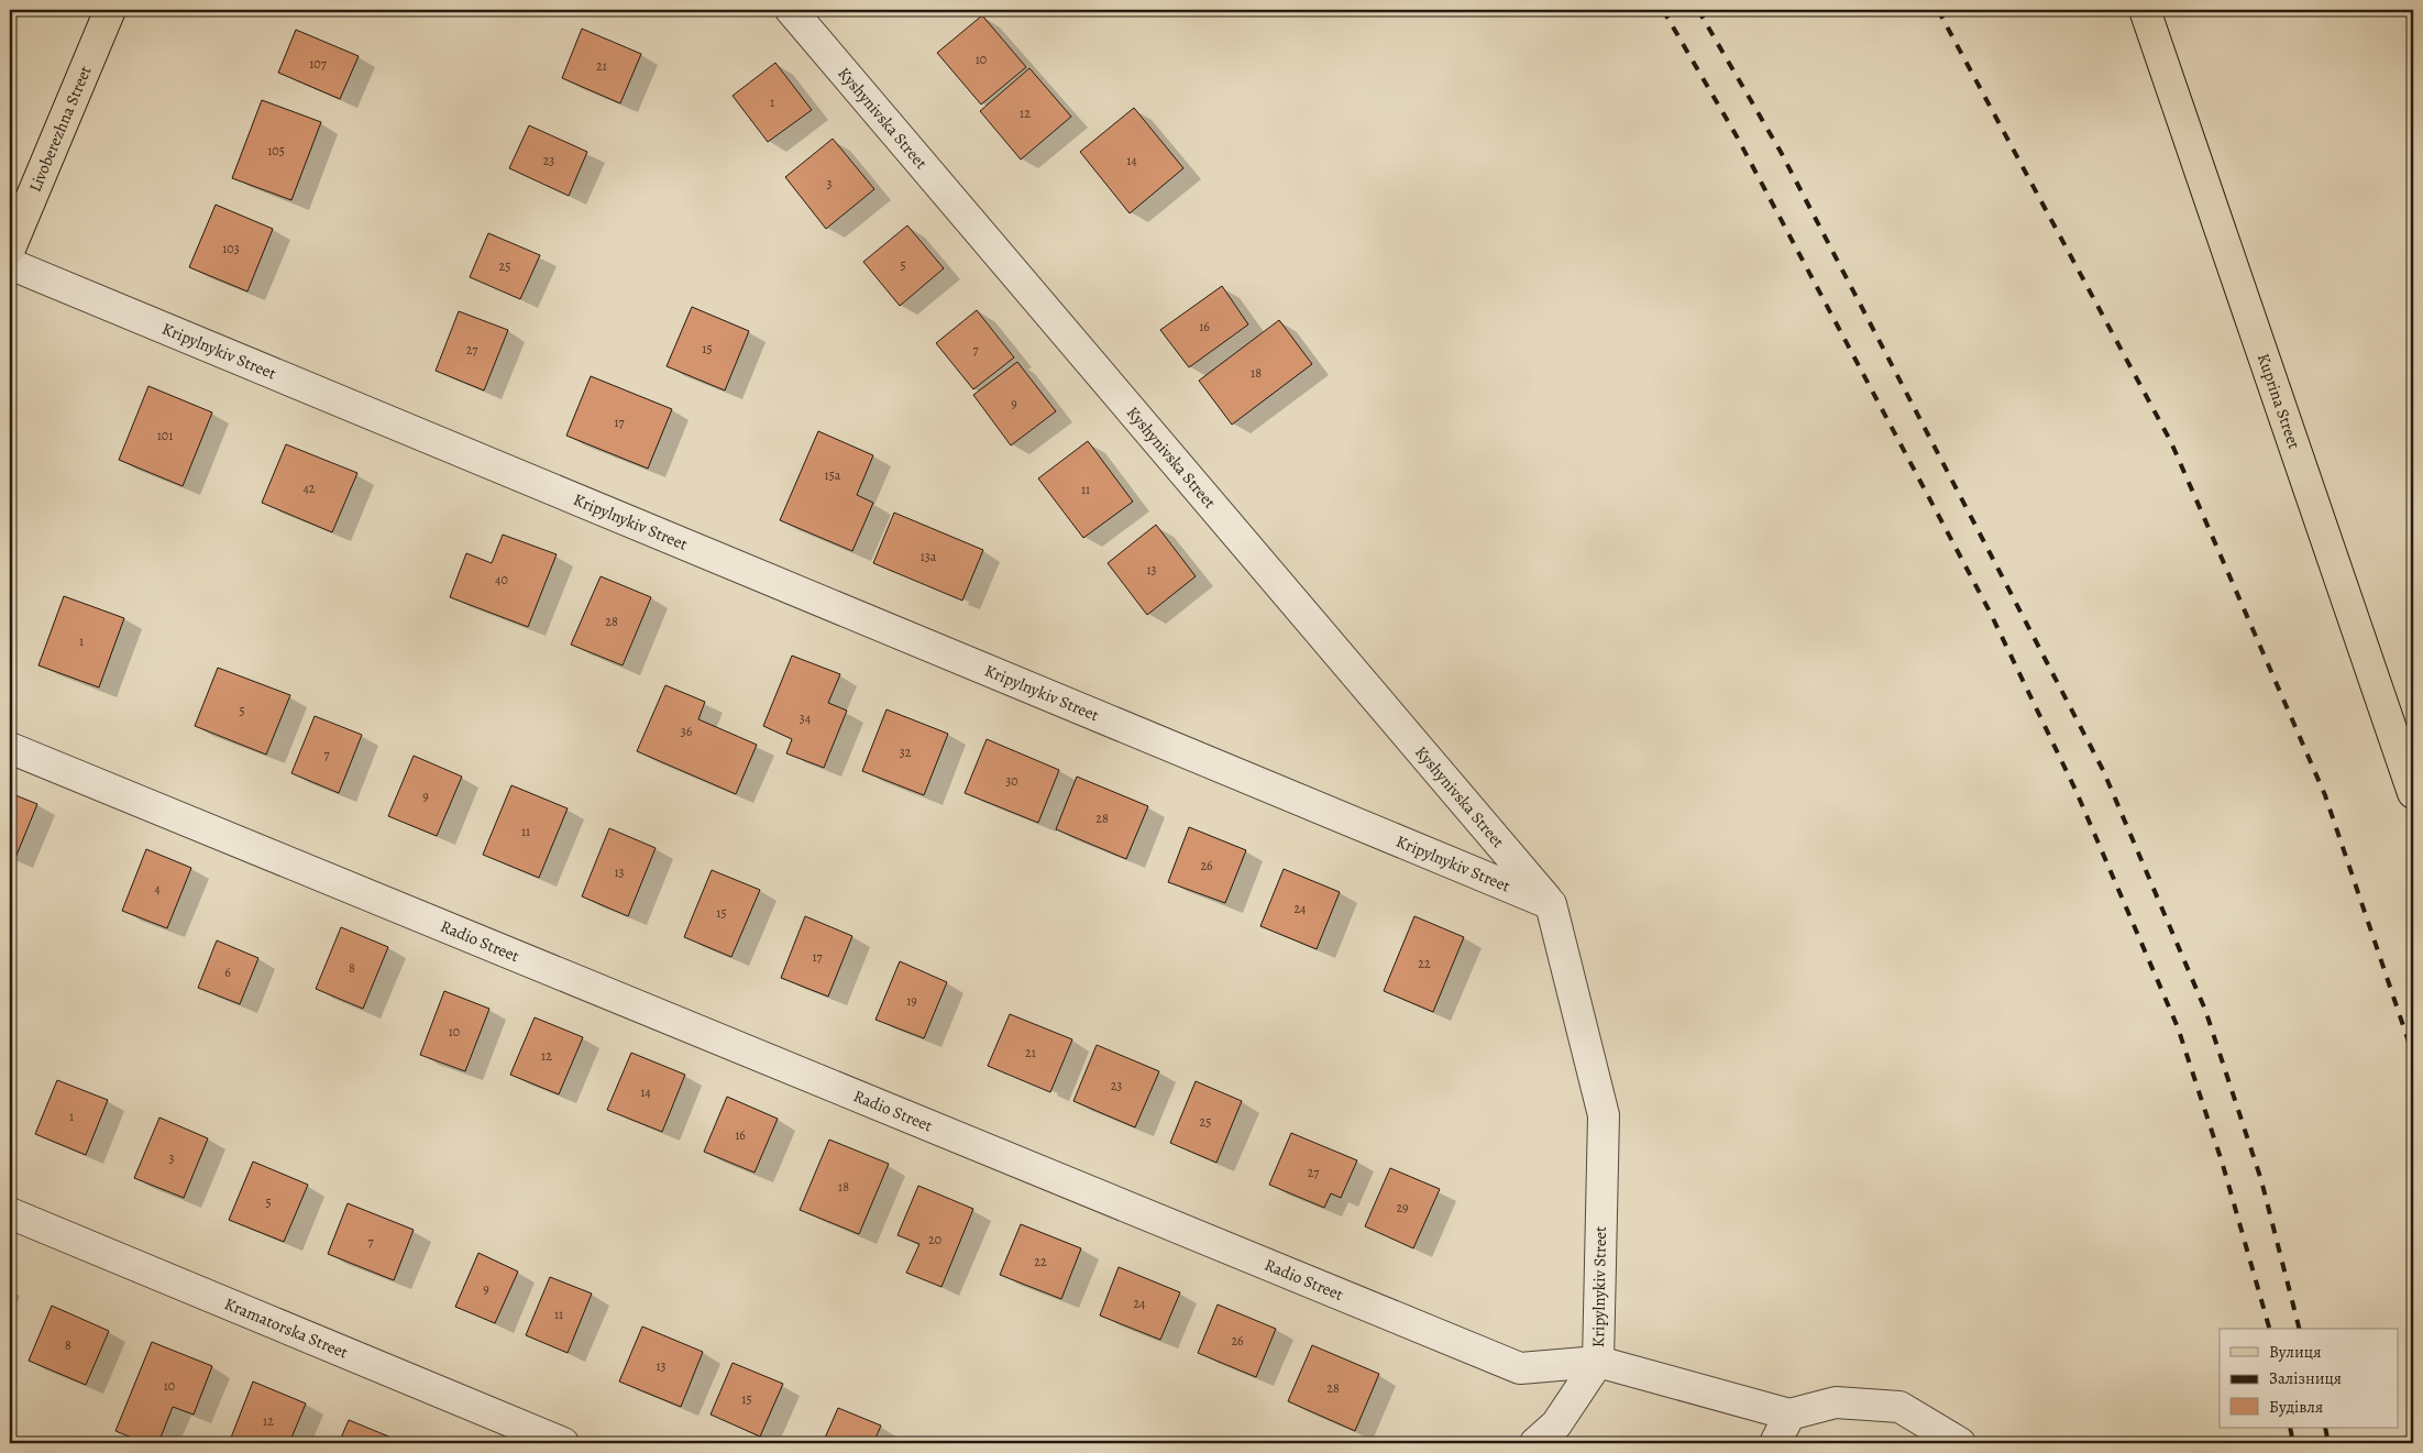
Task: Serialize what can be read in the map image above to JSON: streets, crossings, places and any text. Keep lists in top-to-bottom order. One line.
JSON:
{"streets":{"main road":["Livoberezhna Street","Kuprina Street"],"street":["Kyshynivska Street","Kripylnykiv Street","Radio Street","Kramatorska Street"]},"crossings":[["Kyshynivska Street","Kripylnykiv Street"],["Kripylnykiv Street","Radio Street"]],"house_numbers":["10","107","21","1","12","105","23","14","3","103","5","25","16","15","27","7","18","9","17","101","15а","42","11","13а","13","40","28","1","5","34","36","32","7","30","9","28","11","26","13","4","24","15","17","22","8","6","19","10","21","12","23","14","1","25","16","3","27","18","5","29","20","7","22","9","24","11","26","8","13","10","28","15","12"],"legend":["Вулиця","Залізниця","Будівля"]}
